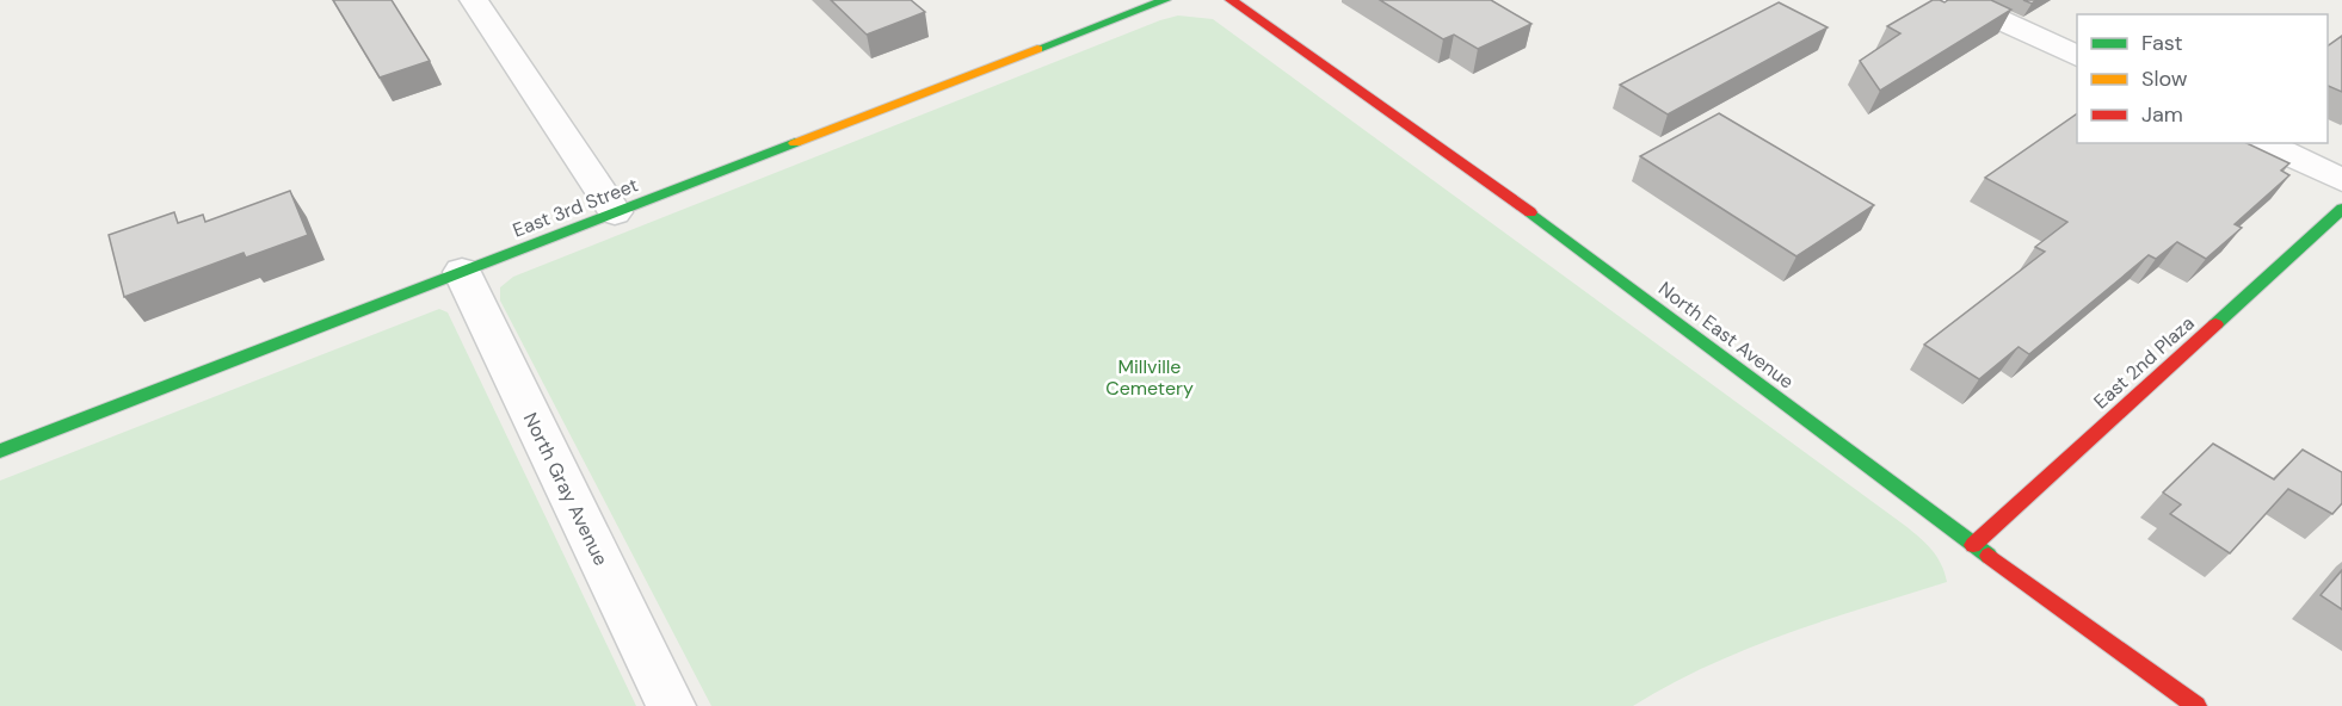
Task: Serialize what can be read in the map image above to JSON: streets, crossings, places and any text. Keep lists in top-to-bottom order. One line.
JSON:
{"streets":{"street":["East 3rd Street","North East Avenue","East 2nd Plaza","North Gray Avenue"]},"crossings":[["East 3rd Street","North Gray Avenue"],["North East Avenue","East 2nd Plaza"]],"parks":["Millville Cemetery"],"legend":["Fast","Slow","Jam"]}
